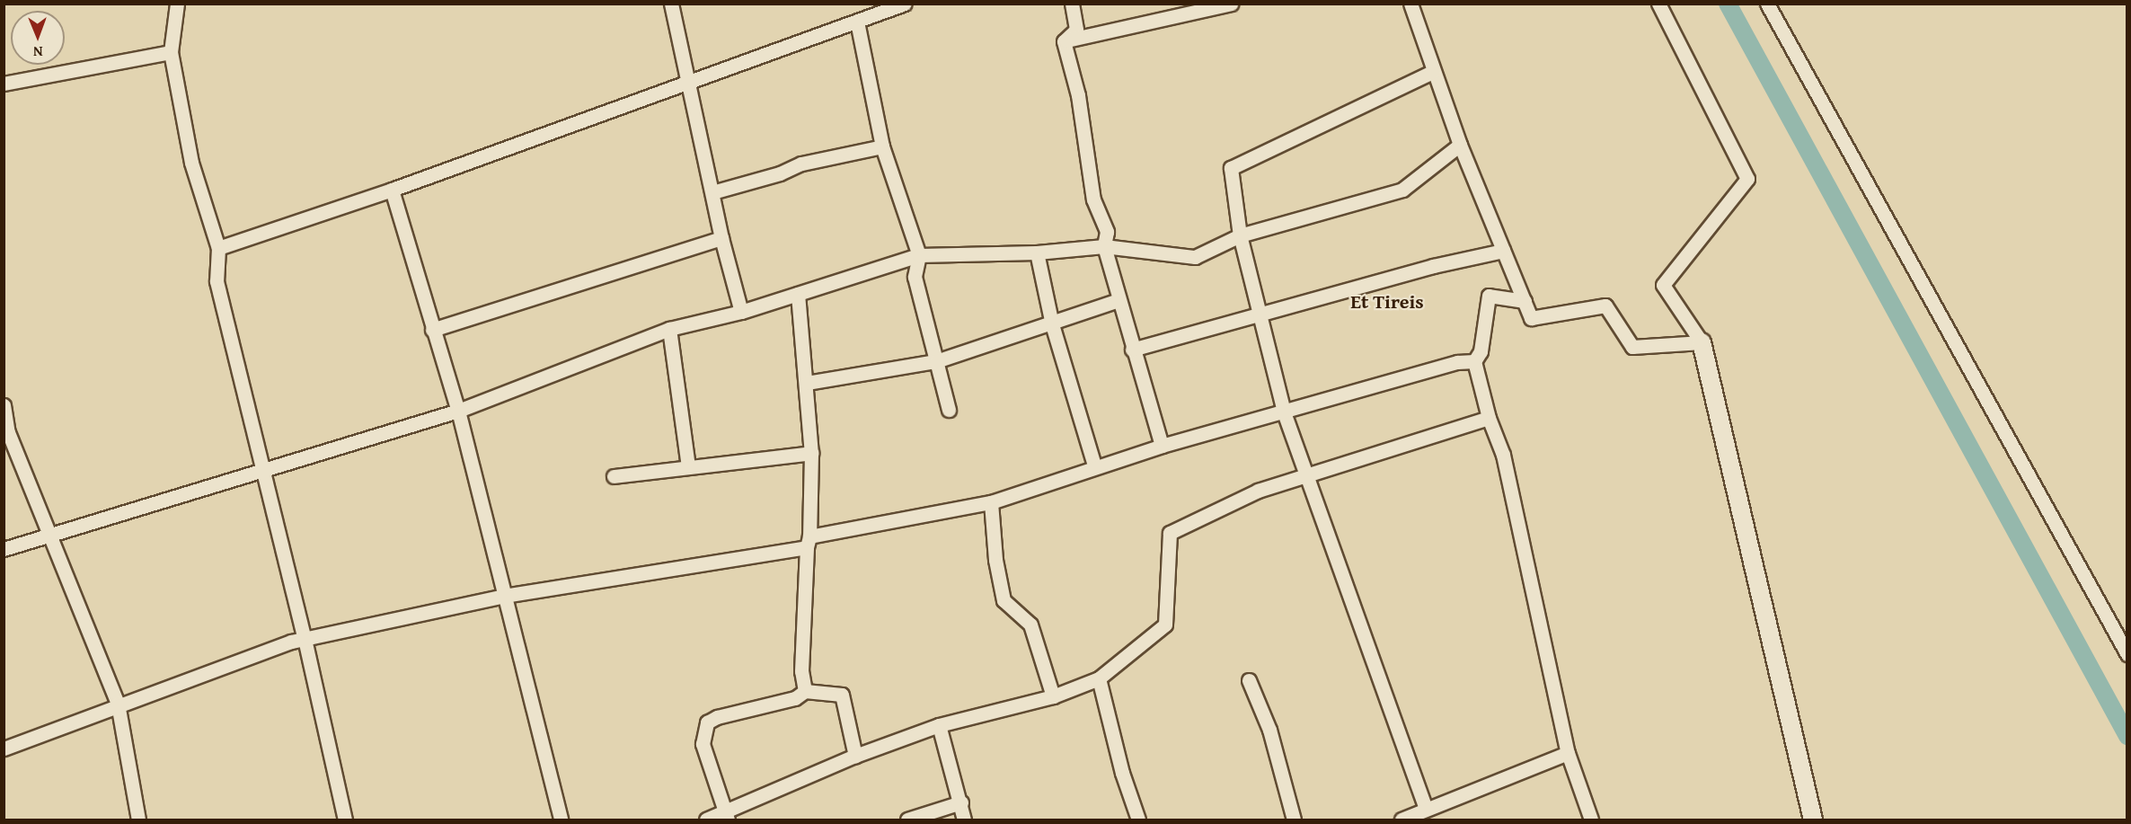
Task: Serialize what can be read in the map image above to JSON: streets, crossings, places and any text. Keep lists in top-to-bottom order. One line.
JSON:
{"districts":["Et Tireis"],"north":"bottom"}
